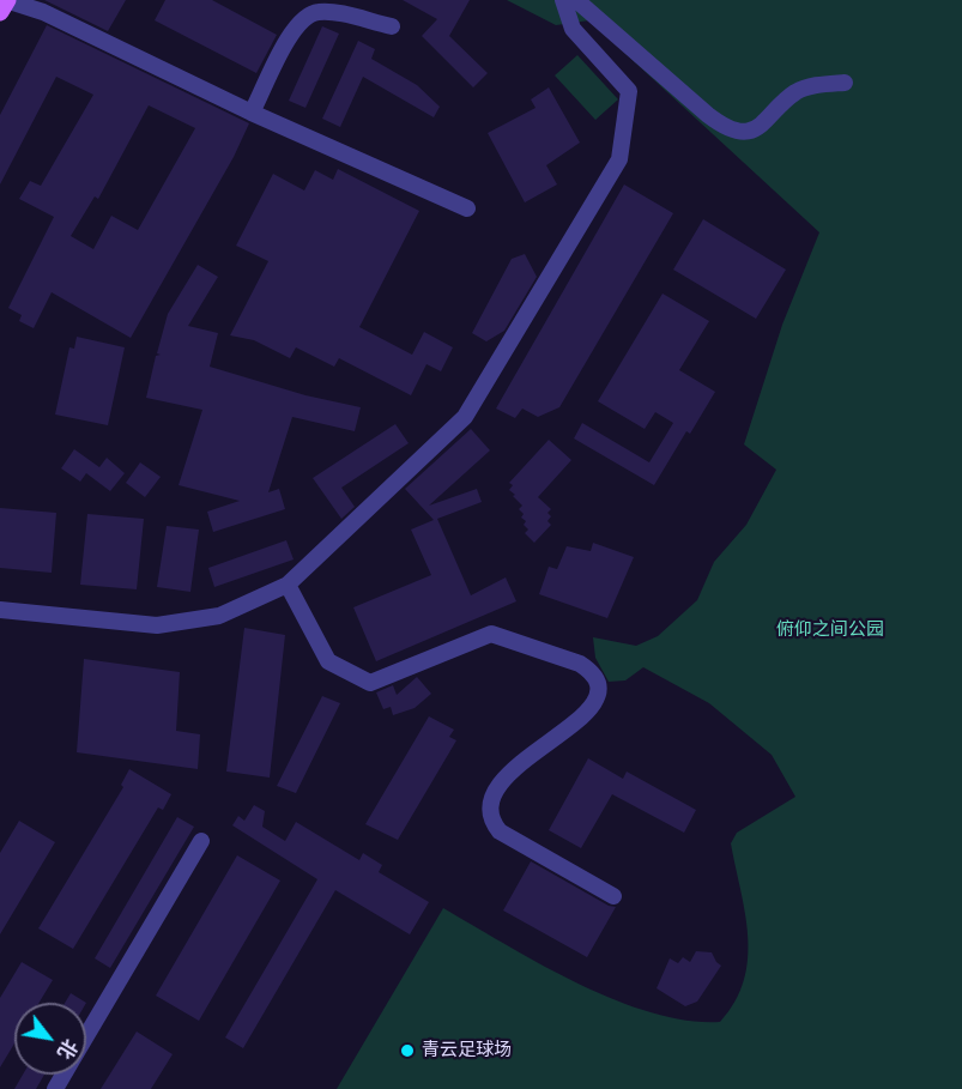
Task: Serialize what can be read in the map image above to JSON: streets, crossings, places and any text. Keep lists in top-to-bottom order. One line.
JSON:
{"parks":["俯仰之间公园"],"places":["青云足球场"],"north":"bottom right"}
